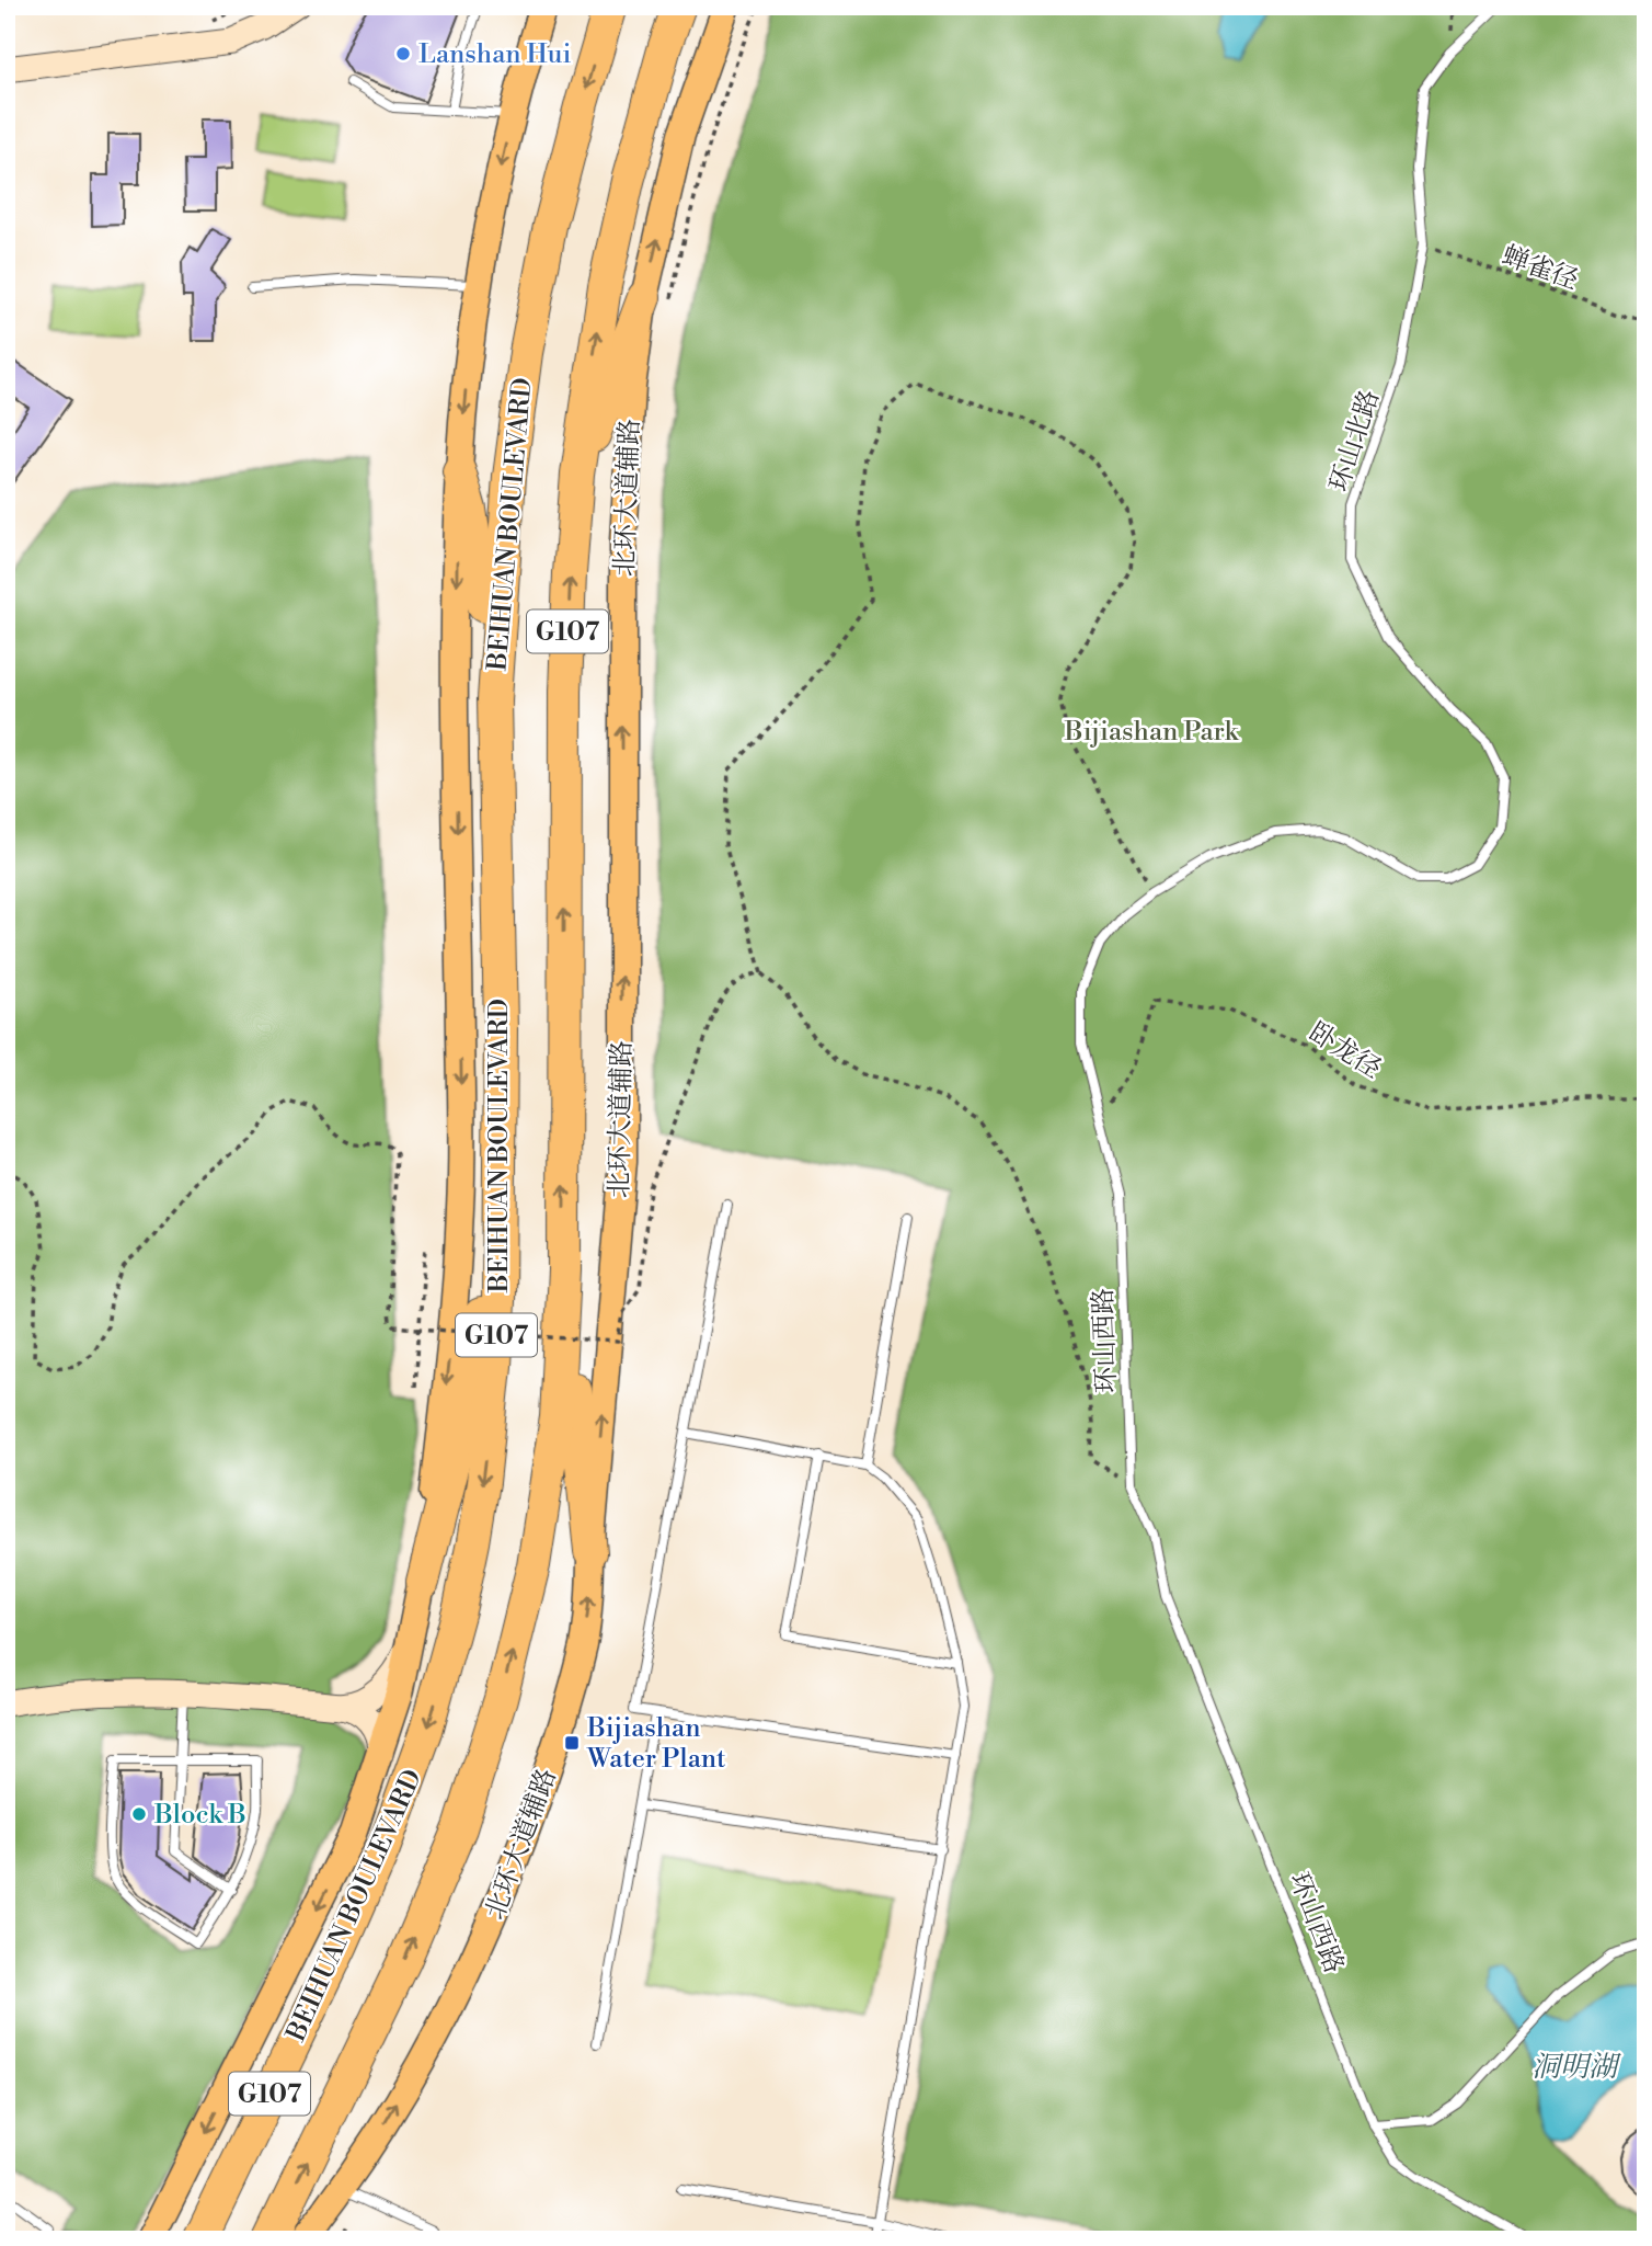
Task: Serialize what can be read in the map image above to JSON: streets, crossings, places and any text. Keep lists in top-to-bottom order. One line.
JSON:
{"streets":{"highway":["BEIHUAN BOULEVARD","G107"],"main road":["北环大道辅路"],"lane":["环山北路","环山西路"],"path":["蝉雀径","卧龙径"]},"crossings":[["蝉雀径","环山北路"],["环山北路","环山西路"],["卧龙径","环山西路"]],"water":["洞明湖"],"parks":["Bijiashan Park"],"places":{"other":["Lanshan Hui","Block B"],"transit":["Bijiashan Water Plant"]}}
